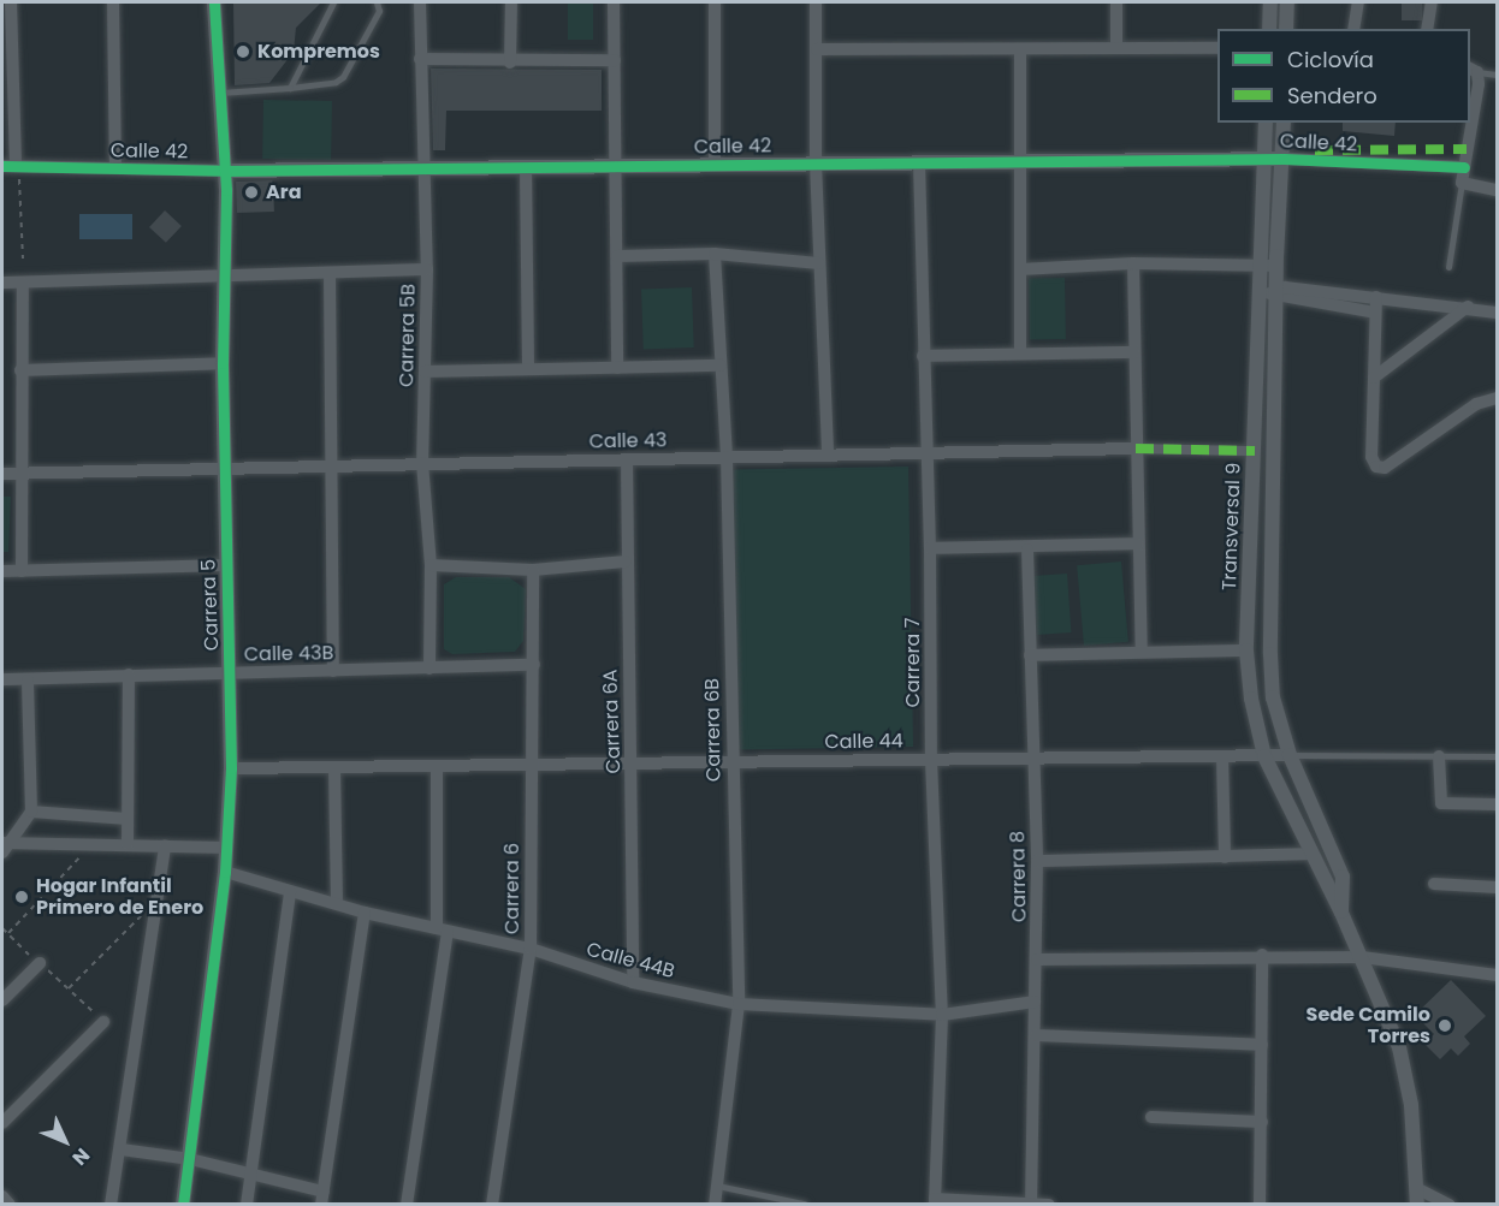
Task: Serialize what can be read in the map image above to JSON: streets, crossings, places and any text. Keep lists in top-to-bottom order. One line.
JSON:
{"streets":{"street":["Calle 42","Carrera 5B","Calle 43","Transversal 9","Carrera 5","Calle 43B","Carrera 7","Carrera 6A","Carrera 6B","Calle 44","Carrera 8","Carrera 6","Calle 44B"]},"crossings":[["Calle 42","Carrera 5B"],["Calle 42","Transversal 9"],["Calle 42","Carrera 5"],["Calle 42","Carrera 7"],["Carrera 5B","Calle 43"],["Carrera 5B","Calle 43B"],["Calle 43","Transversal 9"],["Calle 43","Carrera 5"],["Calle 43","Carrera 7"],["Calle 43","Carrera 6A"],["Calle 43","Carrera 6B"],["Transversal 9","Calle 44"],["Carrera 5","Calle 43B"],["Carrera 5","Calle 44"],["Carrera 5","Calle 44B"],["Calle 43B","Carrera 6"],["Carrera 7","Calle 44"],["Carrera 7","Calle 44B"],["Carrera 6A","Calle 44"],["Carrera 6A","Calle 44B"],["Carrera 6B","Calle 44"],["Carrera 6B","Calle 44B"],["Calle 44","Carrera 8"],["Calle 44","Carrera 6"],["Carrera 8","Calle 44B"],["Carrera 6","Calle 44B"]],"places":["Kompremos","Ara","Hogar Infantil Primero de Enero","Sede Camilo Torres"],"legend":["Ciclovía","Sendero"],"north":"bottom right"}
